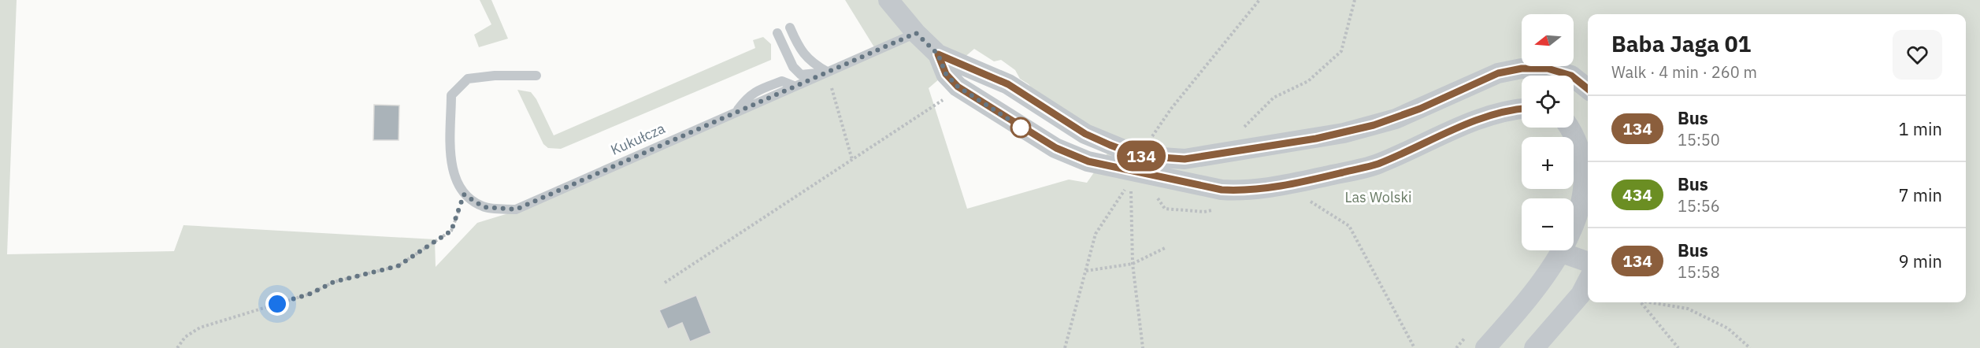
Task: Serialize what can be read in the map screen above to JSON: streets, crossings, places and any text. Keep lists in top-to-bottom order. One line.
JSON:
{"streets":{"lane":["Kukułcza"]},"parks":["Las Wolski"],"lines":["bus line 134"],"north":"left","page":{"on_map":"134","map_buttons":["+","−"],"heading":["Baba Jaga 01","Walk · 4 min · 260 m"],"list":[{"mark":"134","name":"Bus","note":"15:50","value":"1 min"},{"mark":"434","name":"Bus","note":"15:56","value":"7 min"},{"mark":"134","name":"Bus","note":"15:58","value":"9 min"}]}}
